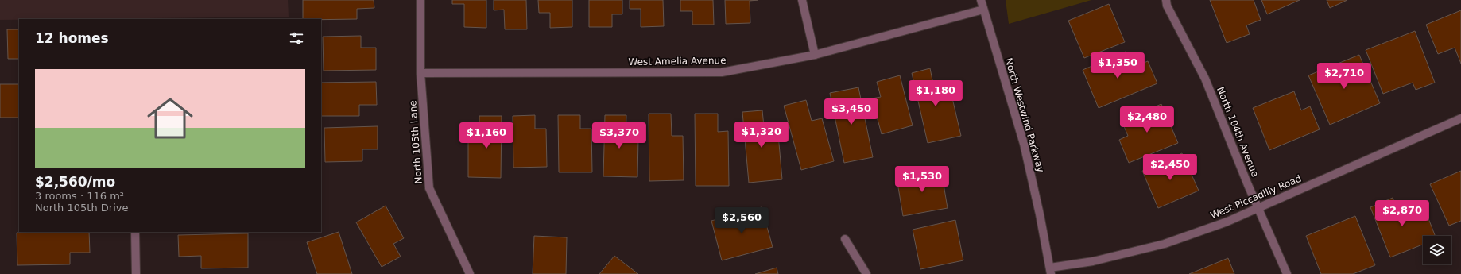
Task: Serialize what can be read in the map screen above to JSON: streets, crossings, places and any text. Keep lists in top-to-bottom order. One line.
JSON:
{"streets":{"street":["West Amelia Avenue","North Westwind Parkway","North 104th Avenue","North 105th Lane","West Piccadilly Road"]},"crossings":[["West Amelia Avenue","North Westwind Parkway"],["West Amelia Avenue","North 105th Lane"],["North Westwind Parkway","West Piccadilly Road"],["North 104th Avenue","West Piccadilly Road"]],"page":{"heading":"12 homes","price":["$1,350","$2,710","$1,180","$3,450","$2,480","$1,320","$1,160","$3,370","$2,450","$1,530","$2,870","$2,560"],"list":[{"name":"$2,560/mo","note":"3 rooms · 116 m² · North 105th Drive"}]}}
